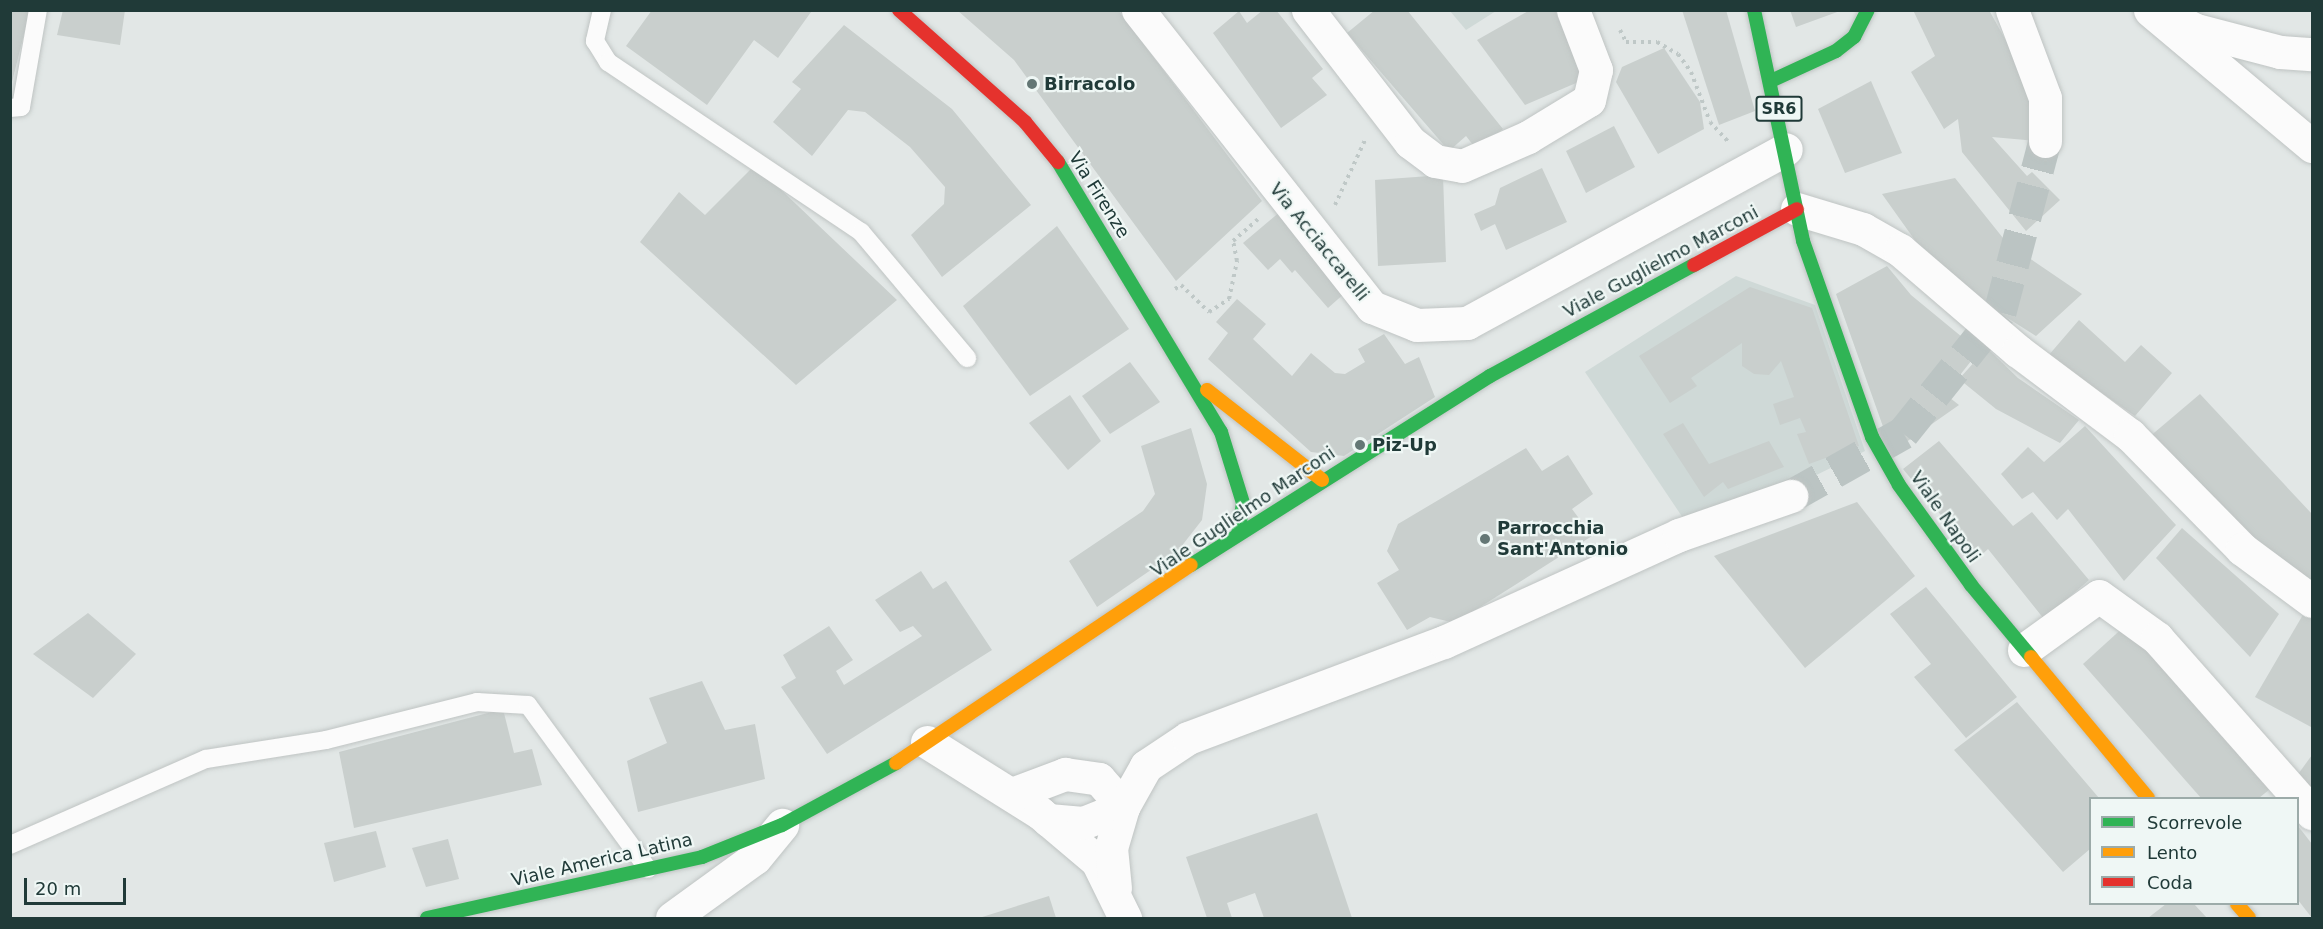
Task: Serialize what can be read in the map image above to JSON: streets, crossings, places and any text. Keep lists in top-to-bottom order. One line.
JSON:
{"streets":{"main road":["SR6","Via Firenze","Viale Guglielmo Marconi","Viale Napoli","Viale America Latina"],"street":["Via Acciaccarelli"]},"crossings":[["SR6","Via Acciaccarelli"],["SR6","Viale Guglielmo Marconi"],["SR6","Viale Napoli"],["Viale Guglielmo Marconi","Viale Napoli"],["Viale Guglielmo Marconi","Viale America Latina"]],"places":["Birracolo","Piz-Up","Parrocchia Sant'Antonio"],"legend":["Scorrevole","Lento","Coda"],"scale_bar":"20 m"}
